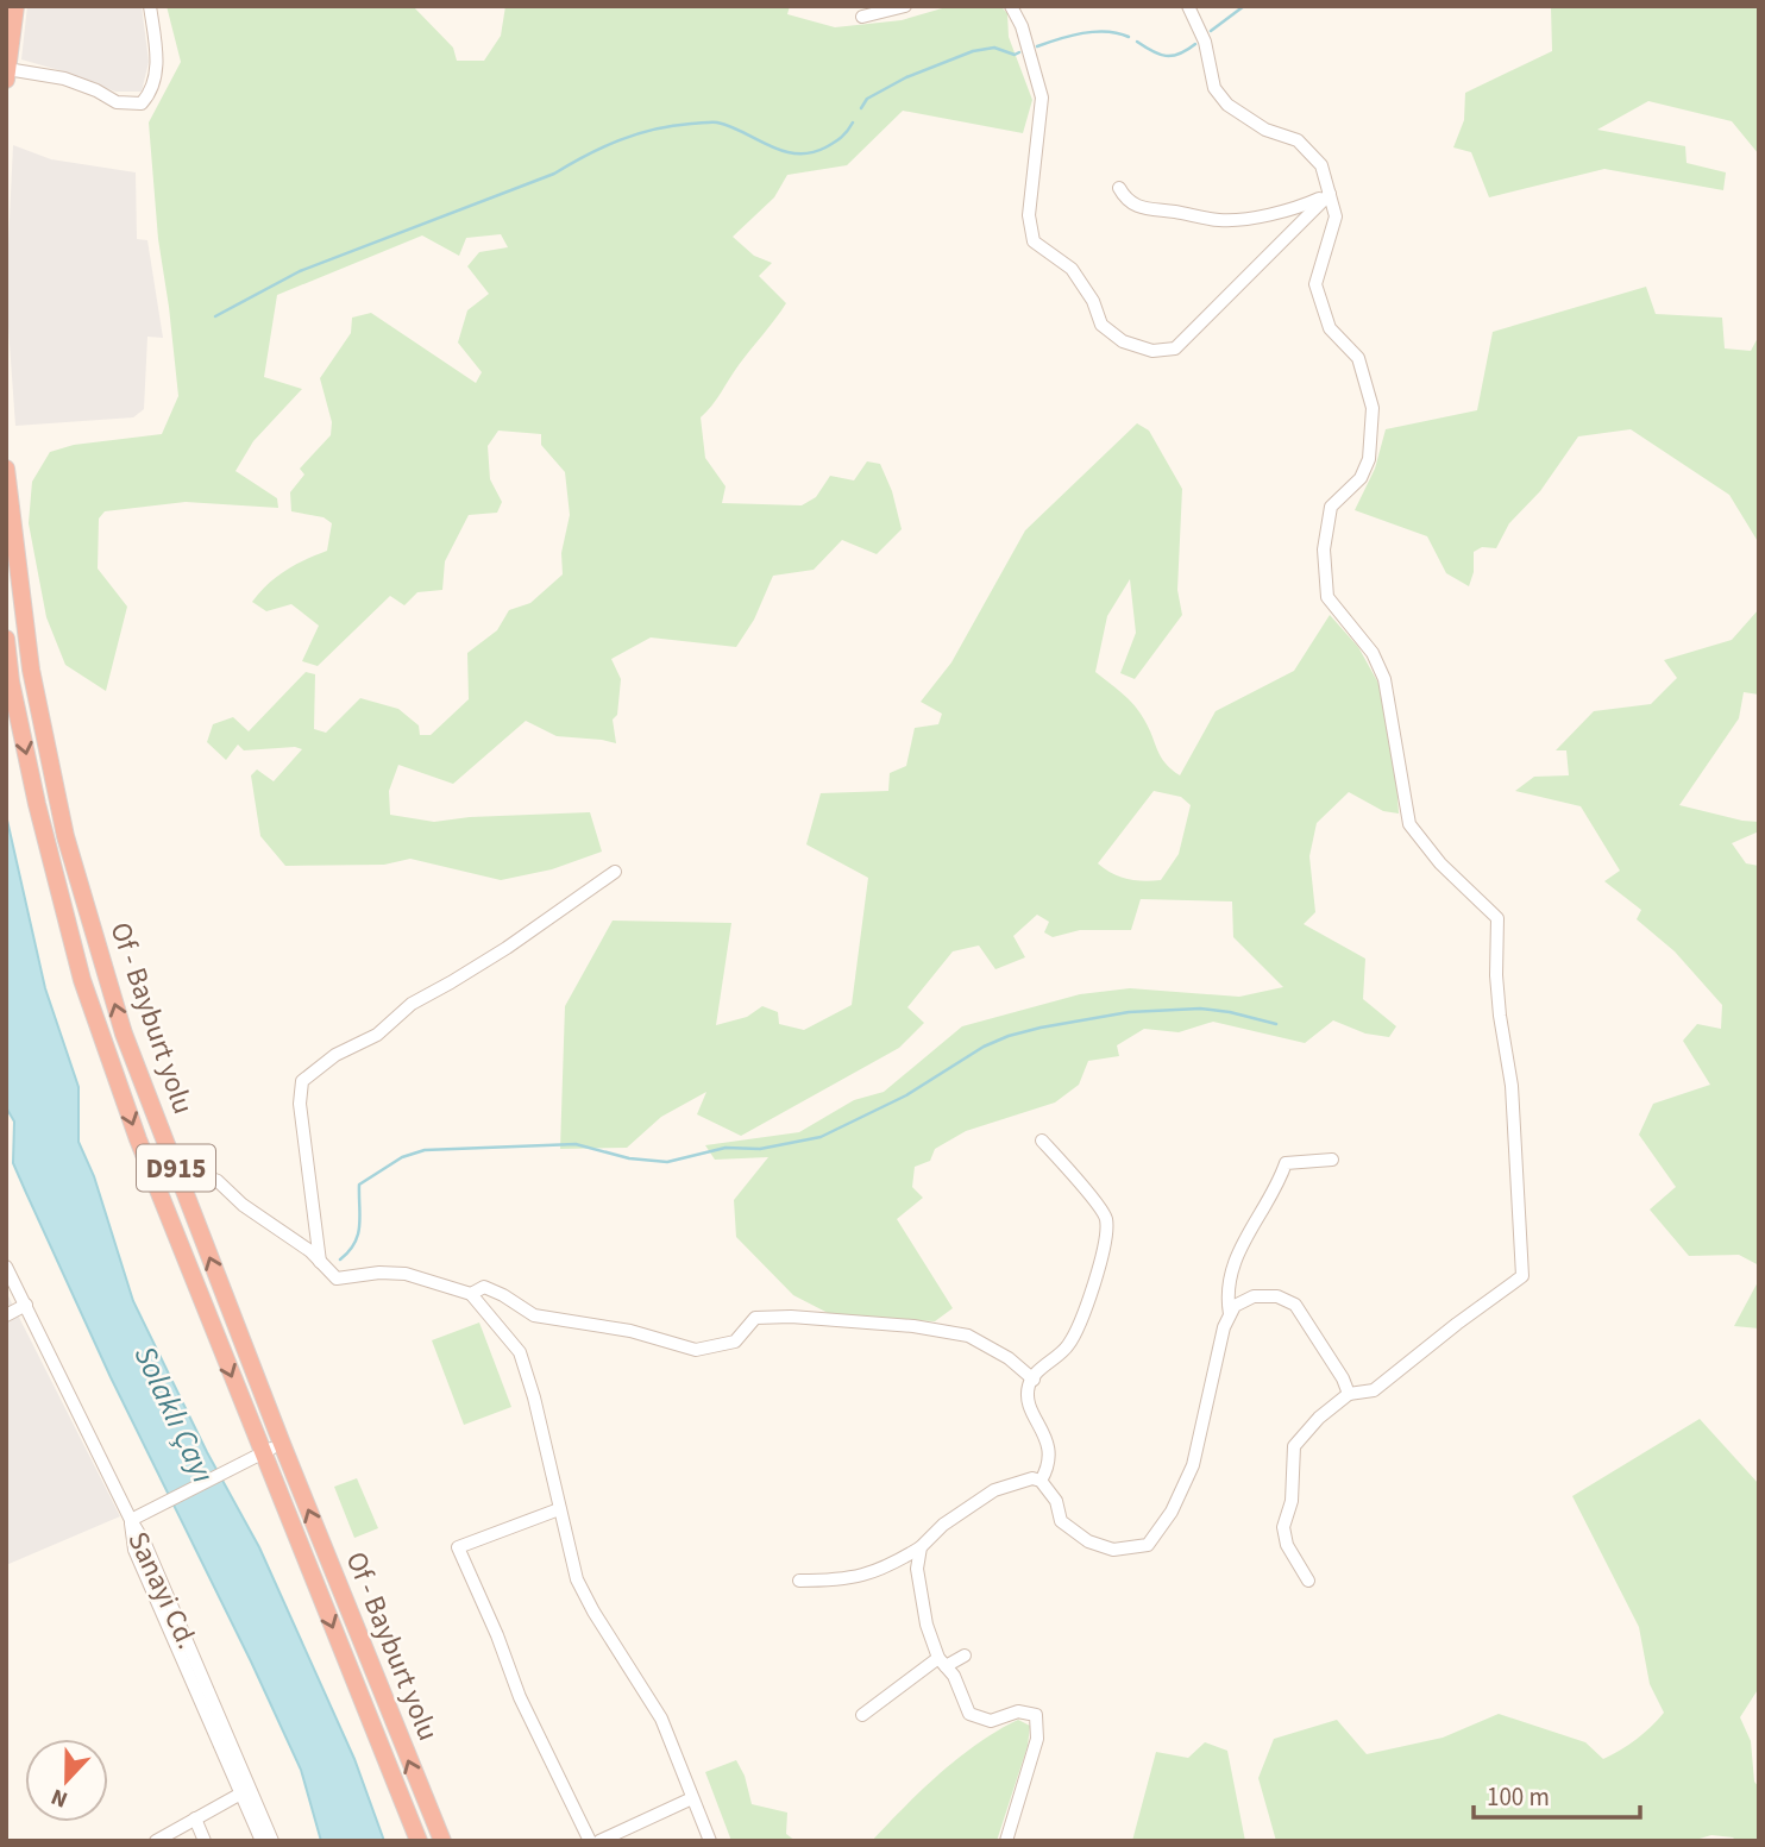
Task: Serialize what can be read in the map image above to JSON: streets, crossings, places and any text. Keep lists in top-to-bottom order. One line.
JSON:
{"streets":{"highway":["Of - Bayburt yolu","D915"],"street":["Sanayi Cd."]},"water":["Solaklı Çayı"],"scale_bar":"100 m","north":"bottom"}
